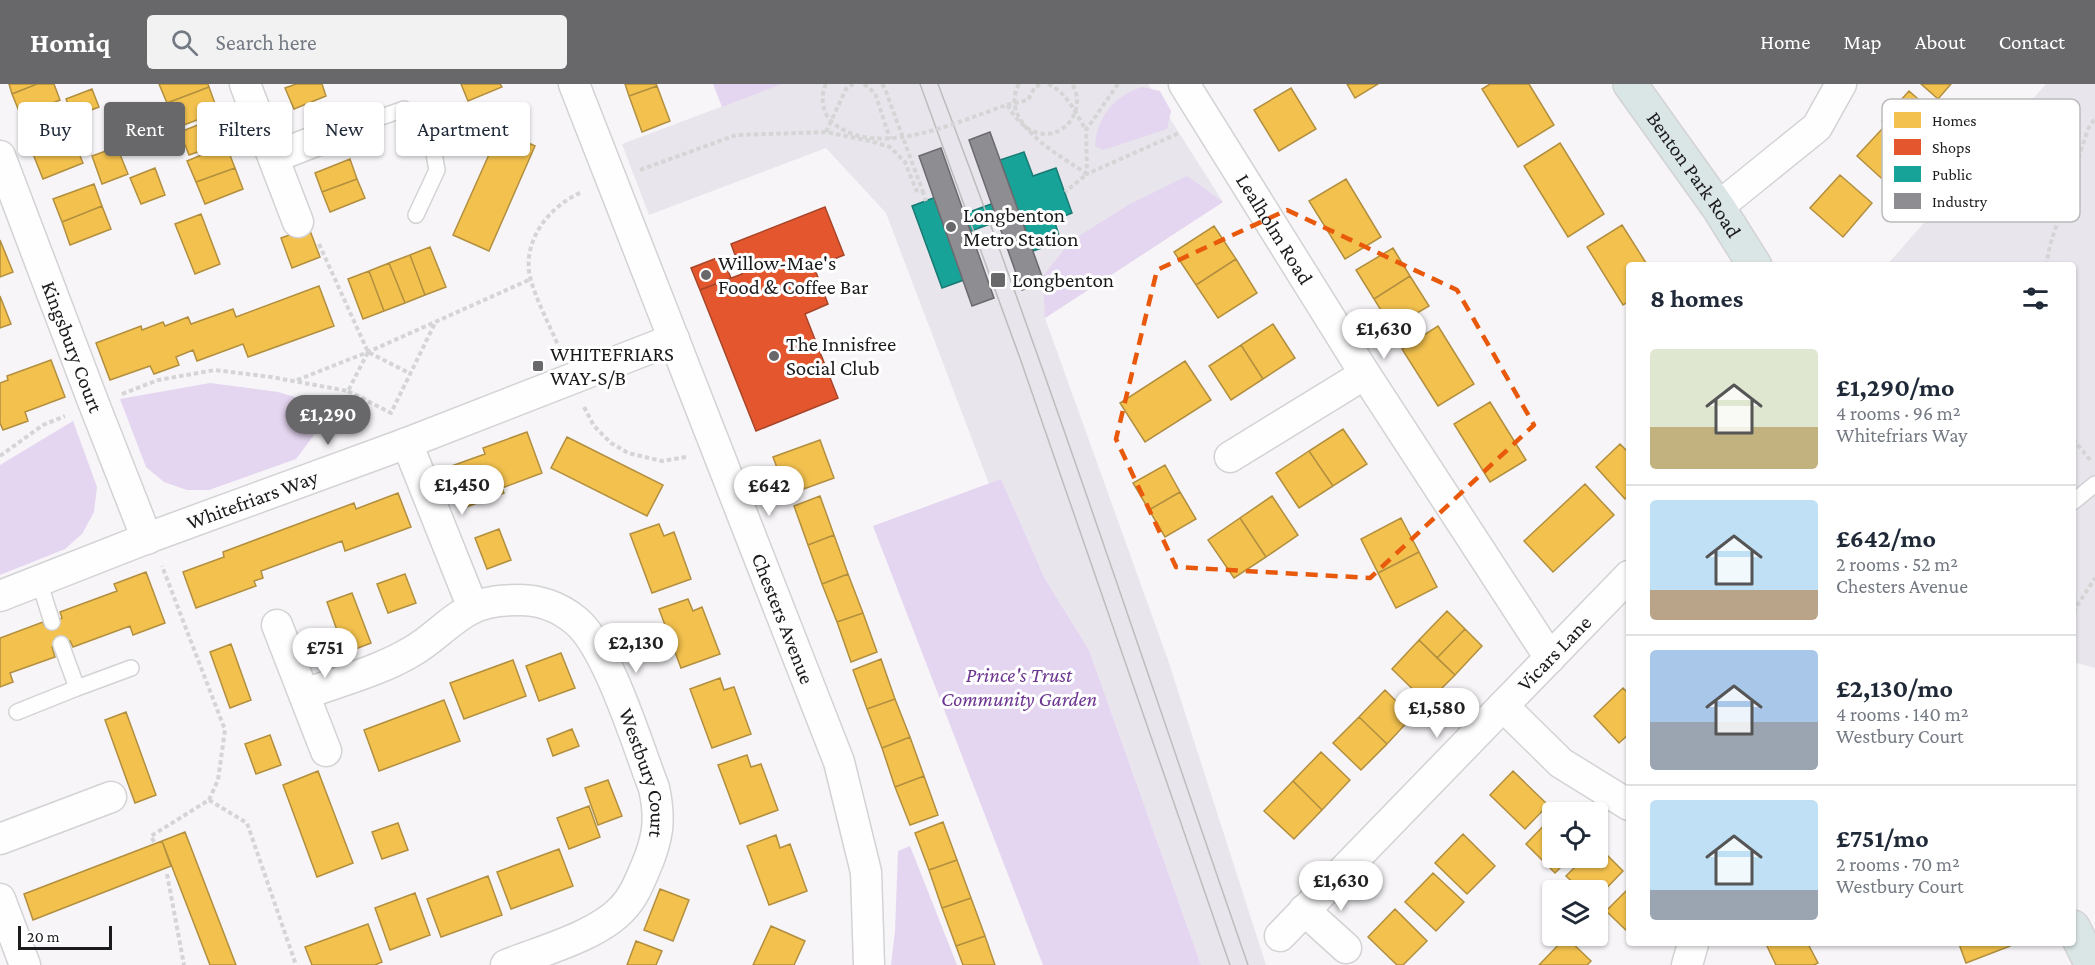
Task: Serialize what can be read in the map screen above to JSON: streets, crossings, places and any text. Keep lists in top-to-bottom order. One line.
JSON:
{"streets":{"main road":["Benton Park Road"],"street":["Lealholm Road","Kingsbury Court","Whitefriars Way","Chesters Avenue","Vicars Lane","Westbury Court"]},"crossings":[["Lealholm Road","Vicars Lane"],["Kingsbury Court","Whitefriars Way"],["Whitefriars Way","Chesters Avenue"]],"parks":["Prince's Trust Community Garden"],"places":{"other":["Longbenton Metro Station","Willow-Mae's Food & Coffee Bar","The Innisfree Social Club"],"transit":["Longbenton","WHITEFRIARS WAY-S/B"]},"legend":["Homes","Shops","Public","Industry"],"scale_bar":"20 m","page":{"header":"Homiq","search":"Search here","nav":["Home","Map","About","Contact"],"chip":["Buy","Rent","Filters","New","Apartment"],"heading":"8 homes","price":["£1,630","£1,290","£1,450","£642","£2,130","£751","£1,580","£1,630"],"list":[{"name":"£1,290/mo","note":"4 rooms · 96 m² · Whitefriars Way"},{"name":"£642/mo","note":"2 rooms · 52 m² · Chesters Avenue"},{"name":"£2,130/mo","note":"4 rooms · 140 m² · Westbury Court"},{"name":"£751/mo","note":"2 rooms · 70 m² · Westbury Court"}],"scale":"20 m"}}
